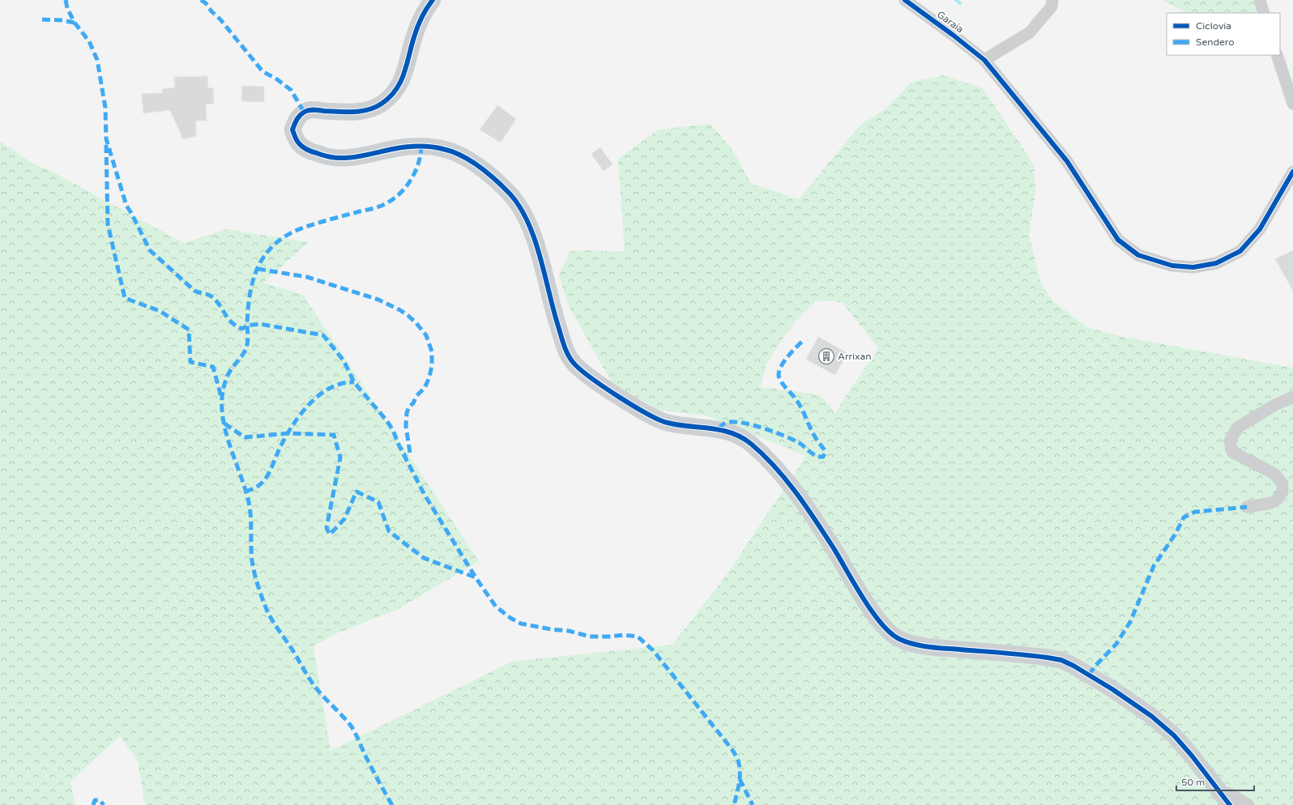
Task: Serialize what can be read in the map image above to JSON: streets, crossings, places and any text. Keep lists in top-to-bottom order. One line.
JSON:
{"streets":{"street":["Garaia"]},"places":{"building":["Arrixan"]},"legend":["Ciclovía","Sendero"],"scale_bar":"50 m"}
